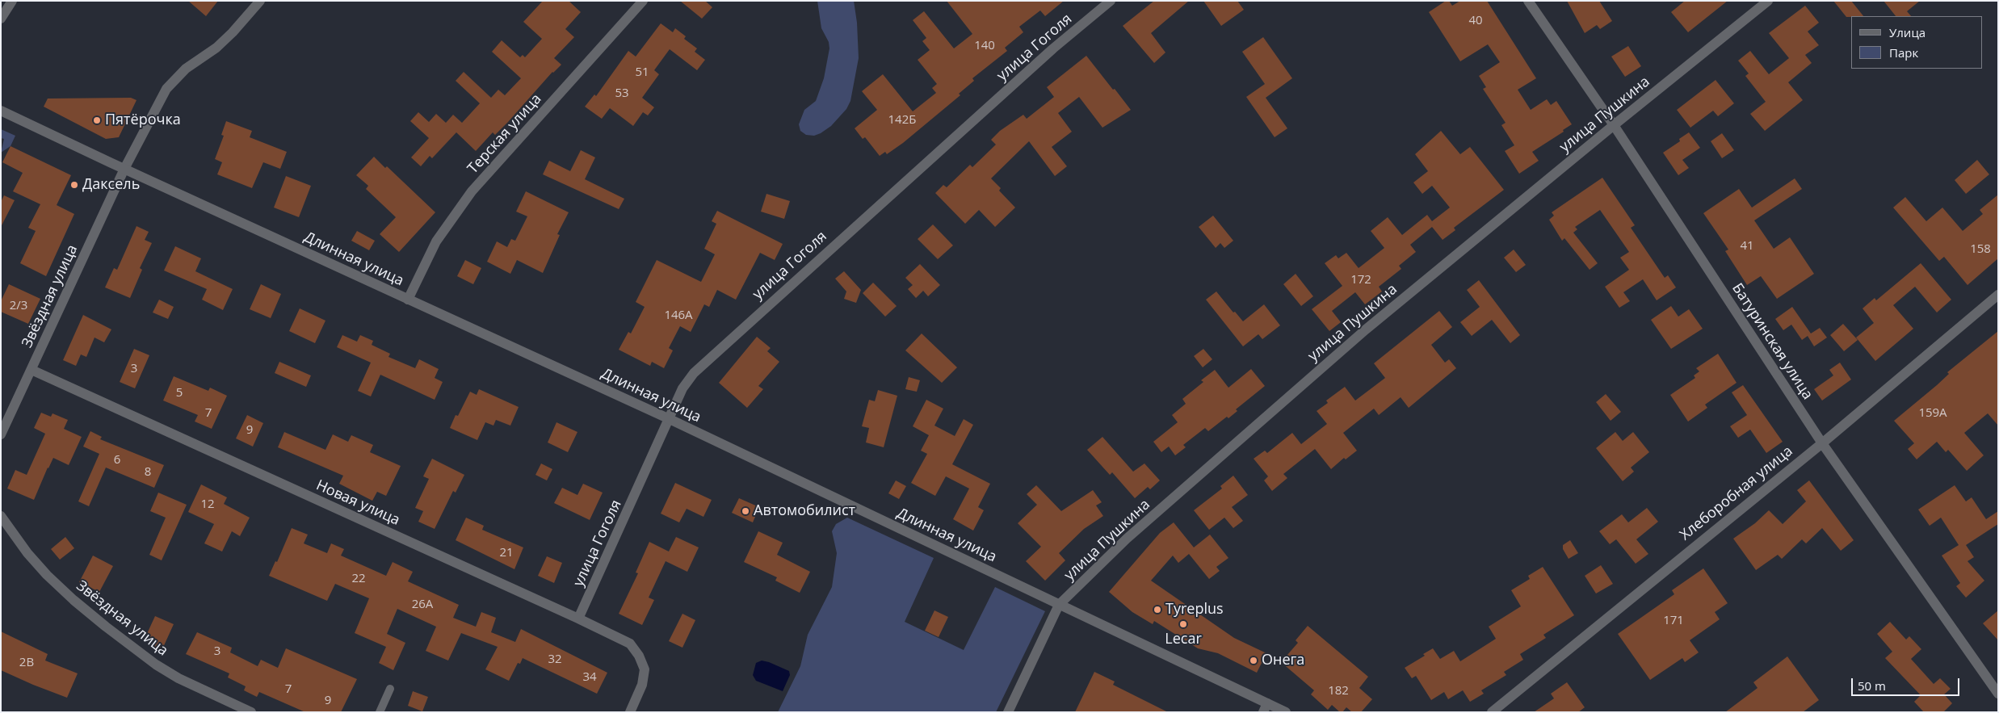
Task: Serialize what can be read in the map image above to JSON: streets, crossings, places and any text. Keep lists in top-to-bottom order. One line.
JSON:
{"streets":{"street":["улица Гоголя","улица Пушкина","Терская улица","Длинная улица","Звёздная улица","Батуринская улица","Хлеборобная улица","Новая улица"]},"crossings":[["улица Гоголя","Длинная улица"],["улица Гоголя","Новая улица"],["улица Пушкина","Длинная улица"],["улица Пушкина","Батуринская улица"],["Терская улица","Длинная улица"],["Длинная улица","Звёздная улица"],["Звёздная улица","Новая улица"],["Батуринская улица","Хлеборобная улица"]],"places":["Пятёрочка","Даксель","Автомобилист","Tyreplus","Lecar","Онега"],"house_numbers":["40","140","51","53","142Б","41","158","172","2/3","146А","3","5","7","159А","9","6","8","12","21","22","26А","171","3","32","2В","34","7","182","9"],"legend":["Улица","Парк"],"scale_bar":"50 m"}
